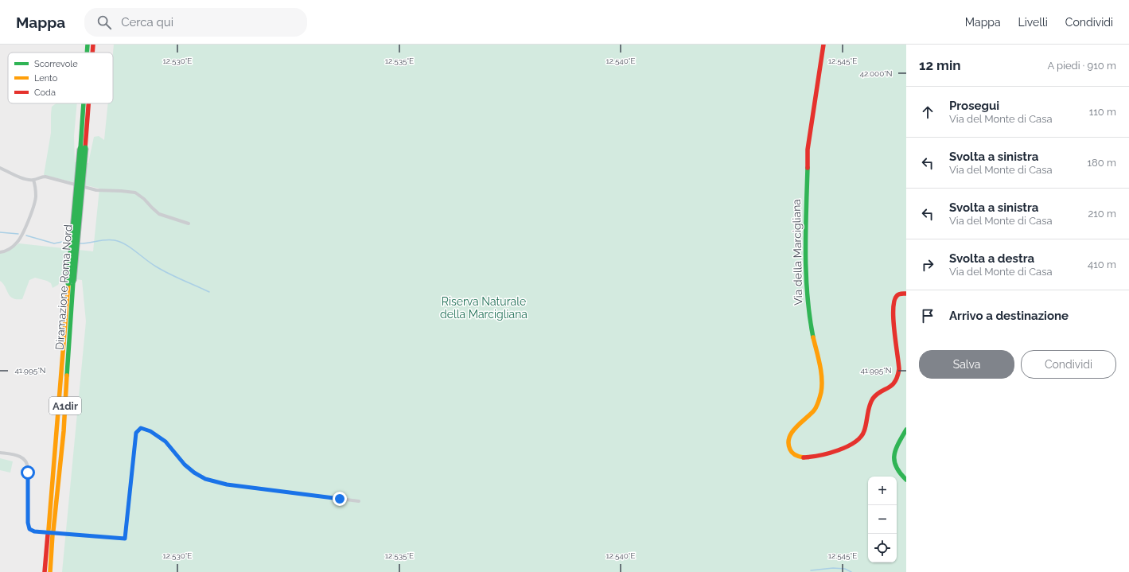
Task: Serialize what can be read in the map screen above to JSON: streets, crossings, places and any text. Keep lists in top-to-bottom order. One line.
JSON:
{"streets":{"main road":["Via della Marcigliana","Diramazione Roma Nord","A1dir"]},"parks":["Riserva Naturale della Marcigliana"],"legend":["Scorrevole","Lento","Coda"],"page":{"header":"Mappa","search":"Cerca qui","nav":["Mappa","Livelli","Condividi"],"heading":["12 min","A piedi · 910 m"],"list":[["Prosegui","Via del Monte di Casa","110 m"],["Svolta a sinistra","Via del Monte di Casa","180 m"],["Svolta a sinistra","Via del Monte di Casa","210 m"],["Svolta a destra","Via del Monte di Casa","410 m"],"Arrivo a destinazione"],"buttons":["Salva","Condividi"],"map_buttons":["+","−"]},"coordinates":["12.530°E","12.535°E","12.540°E","12.545°E","42.000°N","41.995°N"]}
